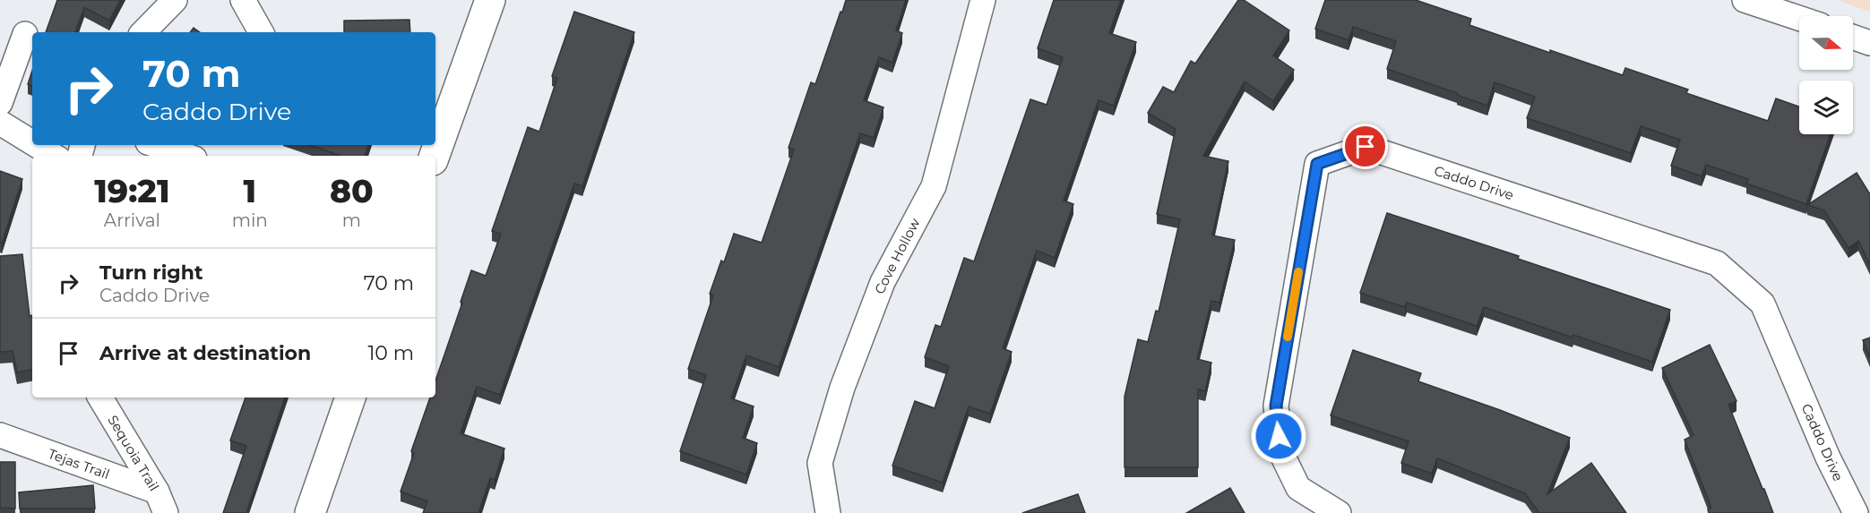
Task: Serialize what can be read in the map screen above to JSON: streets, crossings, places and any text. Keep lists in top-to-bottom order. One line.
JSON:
{"streets":{"street":["Caddo Drive","Cove Hollow","Sequoia Trail","Tejas Trail"]},"crossings":[["Sequoia Trail","Tejas Trail"]],"north":"right","page":{"turn":["70 m","Caddo Drive"],"eta":["19:21","Arrival","1","min","80","m"],"list":[{"name":"Turn right","note":"Caddo Drive","value":"70 m"},{"name":"Arrive at destination","value":"10 m"}]}}
